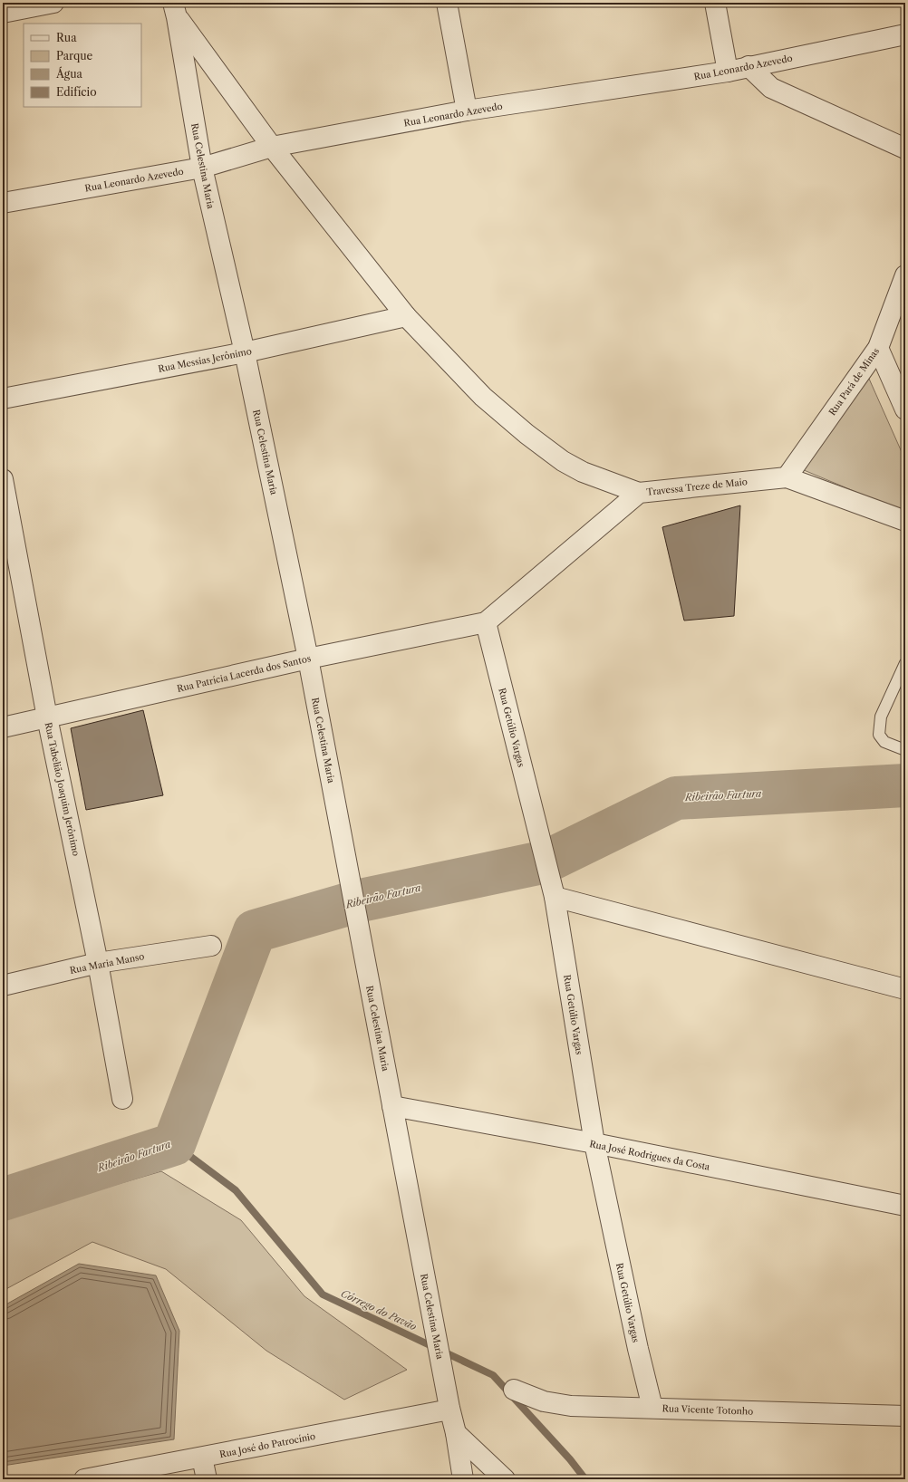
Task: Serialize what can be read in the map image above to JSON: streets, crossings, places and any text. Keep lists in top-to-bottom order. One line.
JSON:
{"streets":{"street":["Rua Leonardo Azevedo","Rua Celestina Maria","Rua Messias Jerônimo","Rua Pará de Minas","Travessa Treze de Maio","Rua Patrícia Lacerda dos Santos","Rua Getúlio Vargas","Rua Tabelião Joaquim Jerônimo","Rua Maria Manso","Rua José Rodrigues da Costa","Rua Vicente Totonho","Rua José do Patrocínio"]},"crossings":[["Rua Leonardo Azevedo","Rua Celestina Maria"],["Rua Celestina Maria","Rua Messias Jerônimo"],["Rua Celestina Maria","Rua Patrícia Lacerda dos Santos"],["Rua Celestina Maria","Rua José Rodrigues da Costa"],["Rua Celestina Maria","Rua José do Patrocínio"],["Rua Pará de Minas","Travessa Treze de Maio"],["Travessa Treze de Maio","Rua Patrícia Lacerda dos Santos"],["Travessa Treze de Maio","Rua Getúlio Vargas"],["Rua Patrícia Lacerda dos Santos","Rua Getúlio Vargas"],["Rua Patrícia Lacerda dos Santos","Rua Tabelião Joaquim Jerônimo"],["Rua Getúlio Vargas","Rua José Rodrigues da Costa"],["Rua Getúlio Vargas","Rua Vicente Totonho"],["Rua Tabelião Joaquim Jerônimo","Rua Maria Manso"]],"water":["Ribeirão Fartura","Córrego do Pavão"],"legend":["Rua","Parque","Água","Edifício"]}
